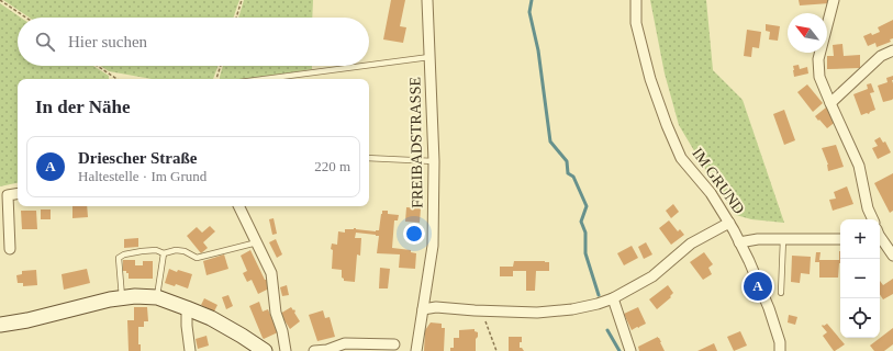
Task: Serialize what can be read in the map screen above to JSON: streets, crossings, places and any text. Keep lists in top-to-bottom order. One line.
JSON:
{"streets":{"street":["FREIBADSTRASSE","IM GRUND"]},"north":"top left","page":{"search":"Hier suchen","heading":"In der Nähe","list":[{"mark":"A","name":"Driescher Straße","note":"Haltestelle · Im Grund","value":"220 m"}],"map_buttons":["+","−"],"pins":"A"}}
